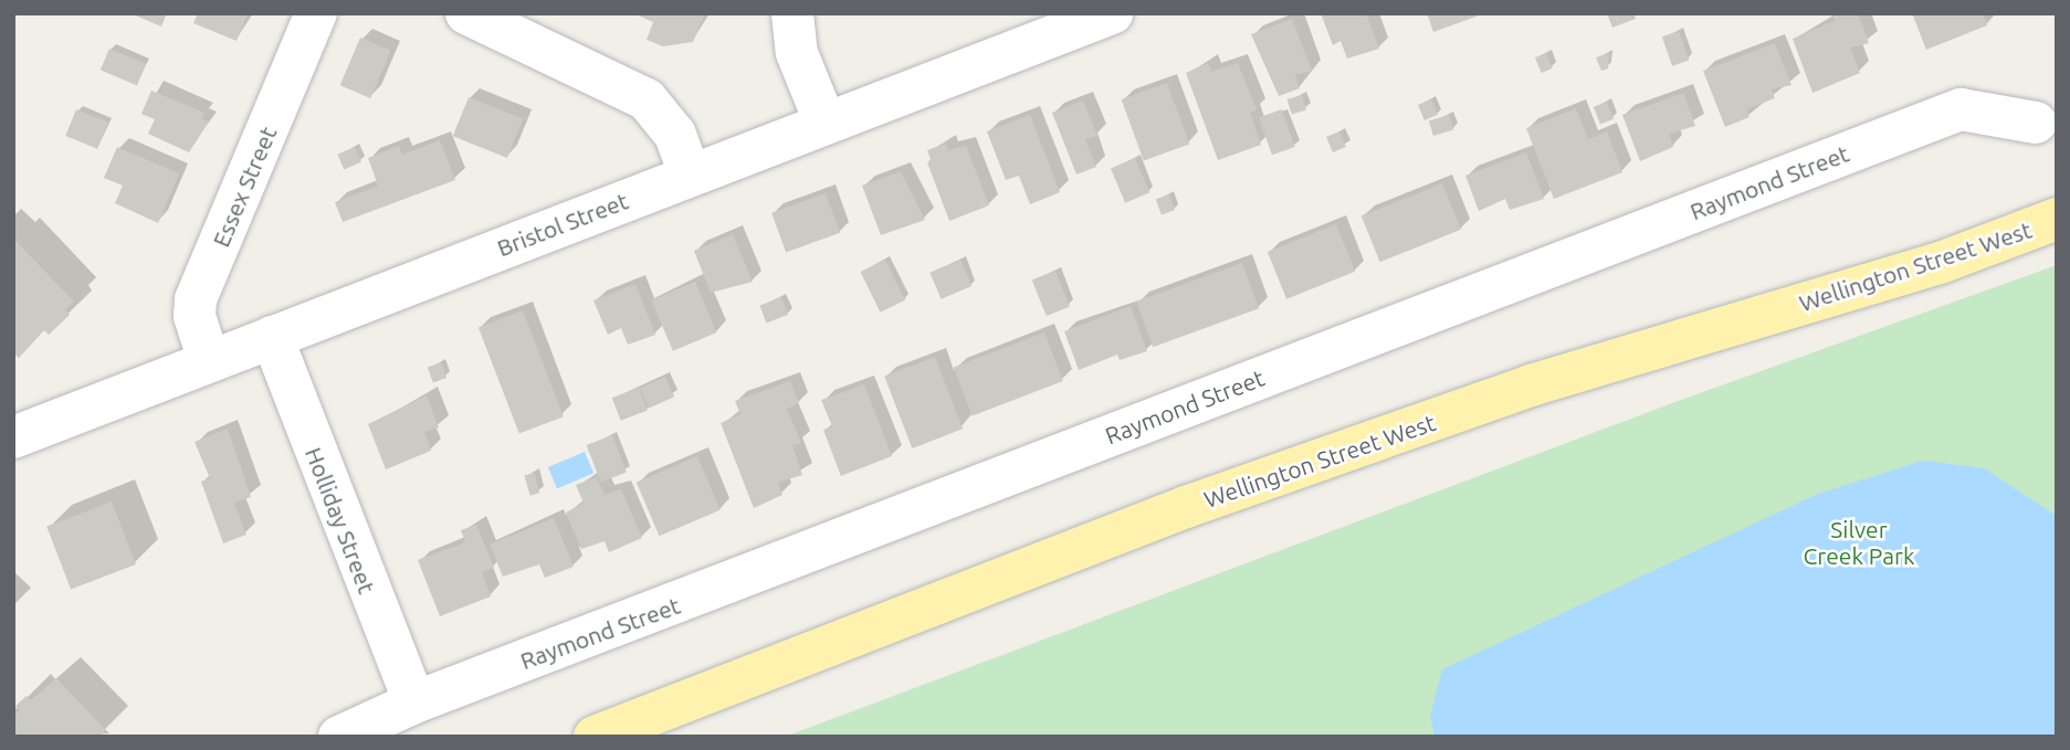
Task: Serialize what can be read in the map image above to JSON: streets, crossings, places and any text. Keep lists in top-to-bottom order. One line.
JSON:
{"streets":{"main road":["Wellington Street West"],"street":["Raymond Street","Essex Street","Bristol Street","Holliday Street"]},"crossings":[["Raymond Street","Holliday Street"],["Essex Street","Bristol Street"],["Bristol Street","Holliday Street"]],"parks":["Silver Creek Park"]}
